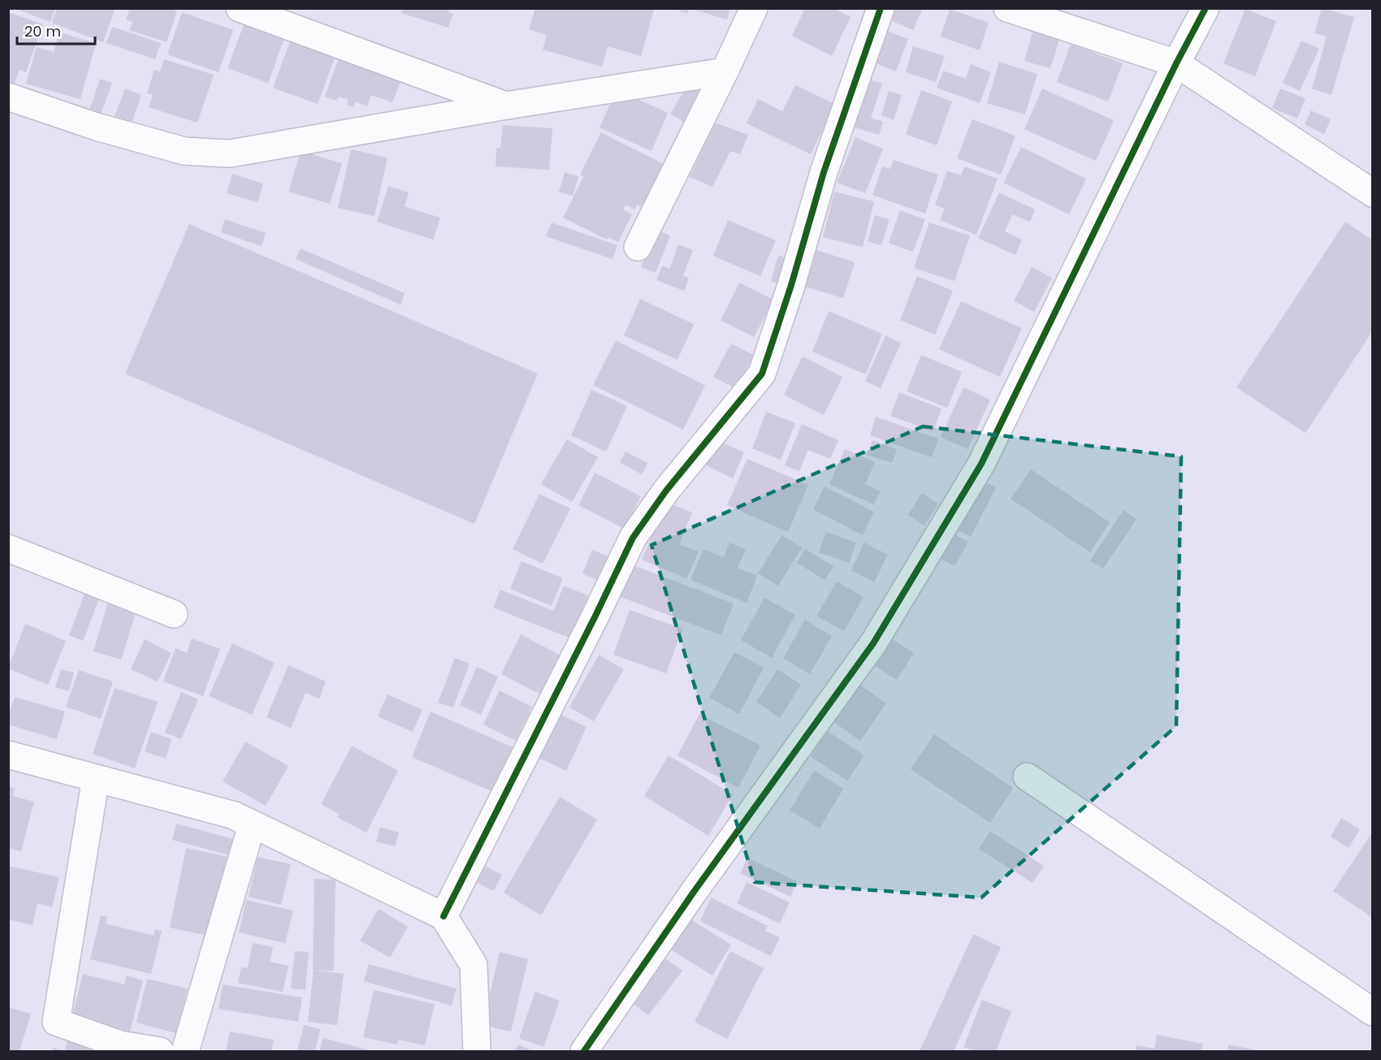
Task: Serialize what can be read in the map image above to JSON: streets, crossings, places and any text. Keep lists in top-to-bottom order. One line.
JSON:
{"scale_bar":"20 m"}
